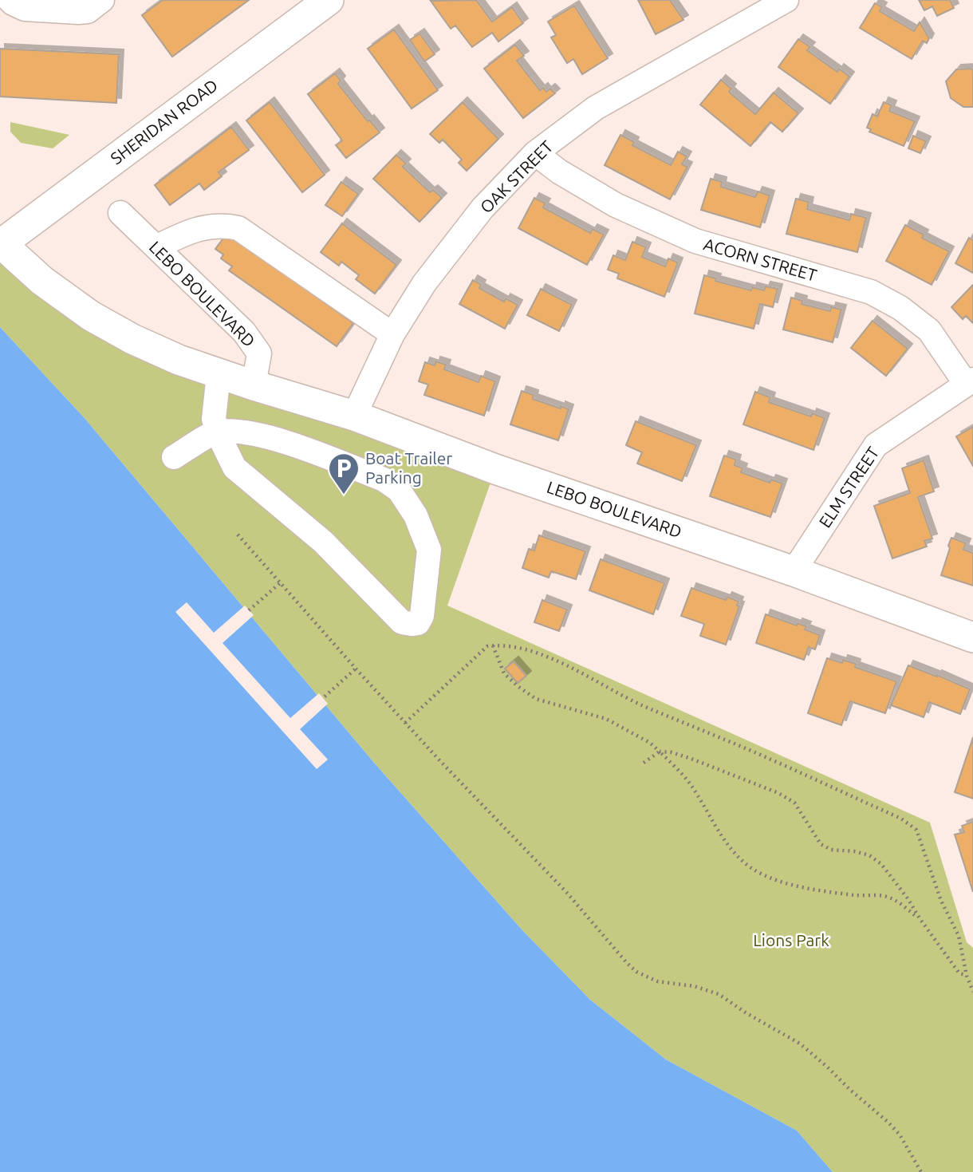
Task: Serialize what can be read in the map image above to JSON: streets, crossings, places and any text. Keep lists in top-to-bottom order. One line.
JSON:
{"streets":{"main road":["SHERIDAN ROAD","LEBO BOULEVARD"],"street":["OAK STREET","ACORN STREET","ELM STREET"]},"crossings":[["SHERIDAN ROAD","LEBO BOULEVARD"],["OAK STREET","ACORN STREET"],["OAK STREET","LEBO BOULEVARD"],["ACORN STREET","ELM STREET"],["LEBO BOULEVARD","ELM STREET"]],"parks":["Lions Park"],"places":{"parking":["Boat Trailer Parking"]}}
